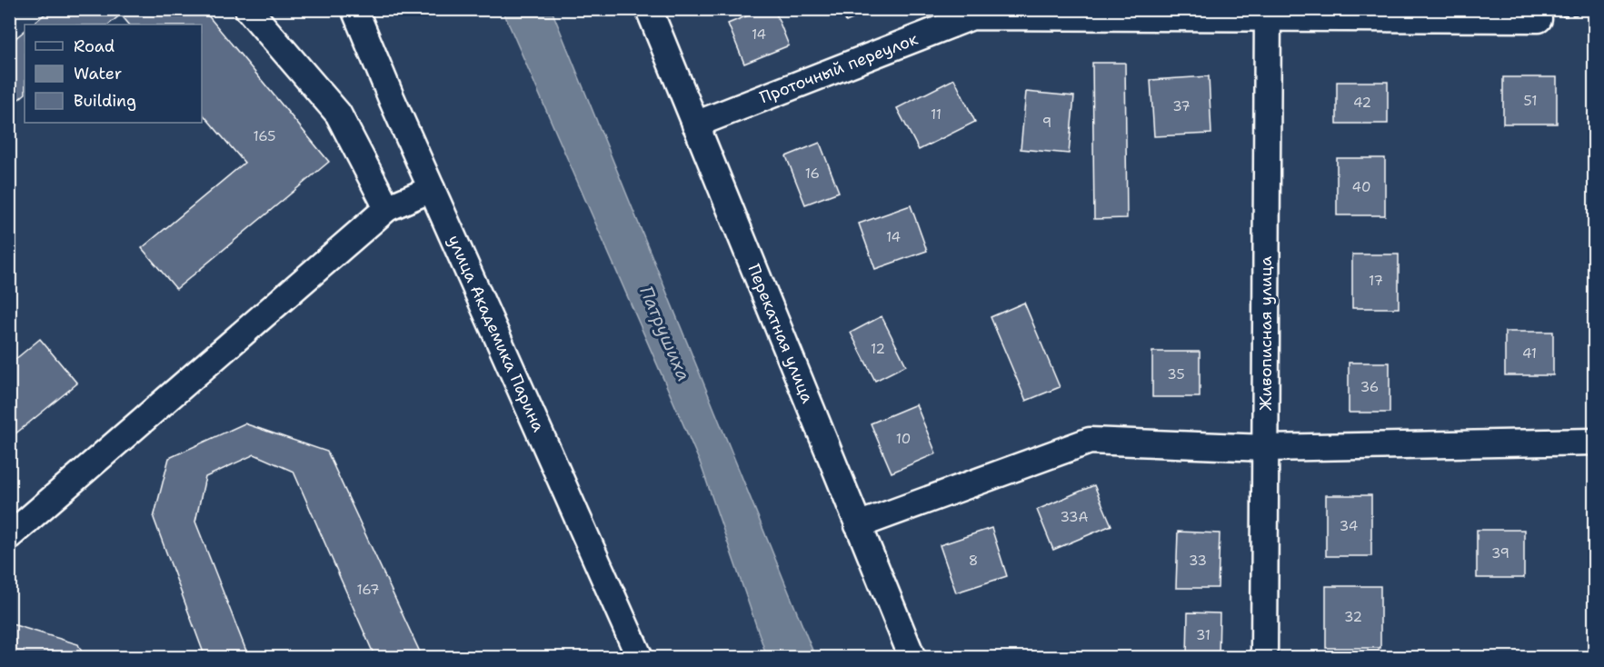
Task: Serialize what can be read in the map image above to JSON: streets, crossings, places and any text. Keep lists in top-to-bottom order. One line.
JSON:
{"streets":{"street":["Проточный переулок","улица Академика Парина","Перекатная улица","Живописная улица"]},"crossings":[["Проточный переулок","Перекатная улица"],["Проточный переулок","Живописная улица"]],"water":["Патрушиха"],"house_numbers":["14","51","42","37","11","9","165","16","40","14","17","12","41","35","36","10","33А","34","39","8","33","167","32","31"],"legend":["Road","Water","Building"]}
